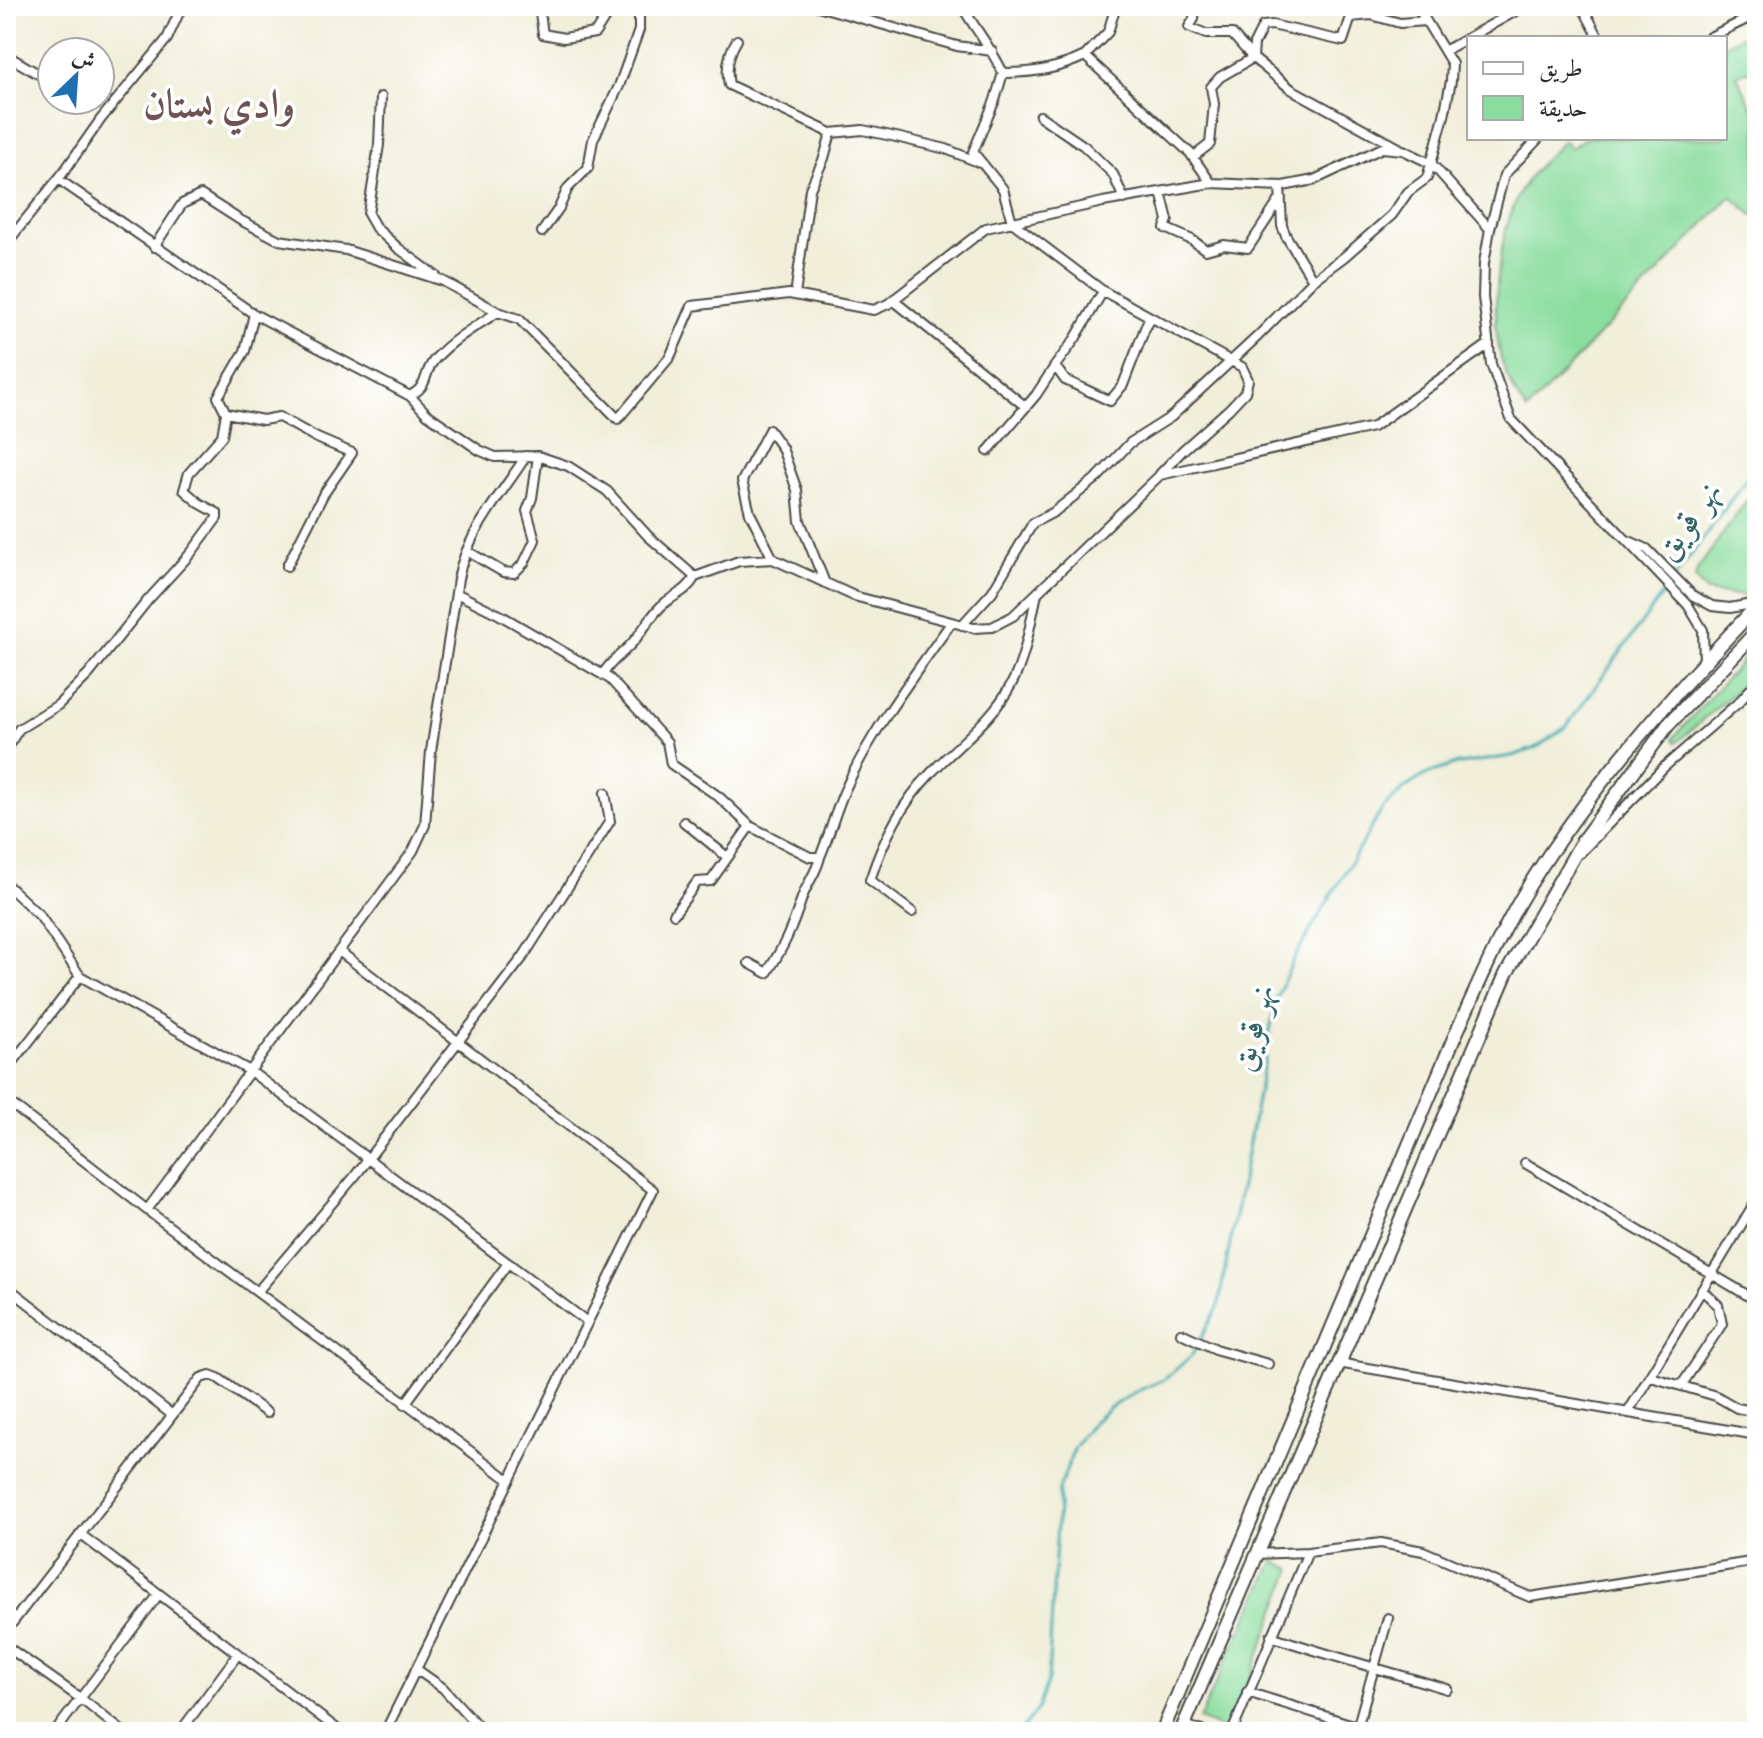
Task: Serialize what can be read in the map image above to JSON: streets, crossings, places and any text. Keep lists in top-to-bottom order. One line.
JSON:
{"districts":["وادي بستان"],"water":["نهر قويق"],"legend":["طريق","حديقة"],"north":"top right"}
